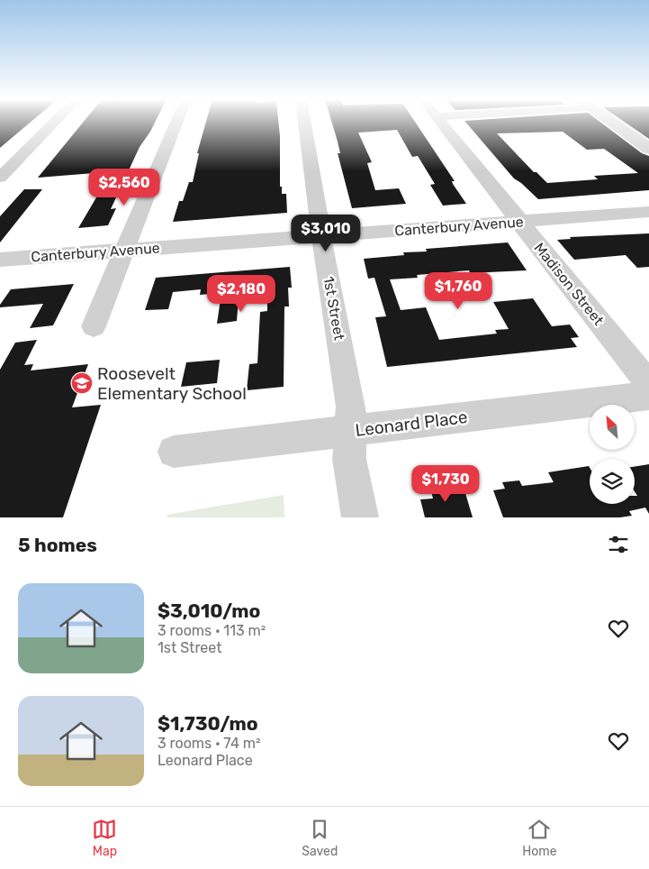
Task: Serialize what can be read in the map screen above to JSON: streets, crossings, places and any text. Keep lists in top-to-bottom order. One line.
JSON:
{"streets":{"street":["Canterbury Avenue","Madison Street","1st Street","Leonard Place"]},"crossings":[["Canterbury Avenue","Madison Street"],["Canterbury Avenue","1st Street"],["1st Street","Leonard Place"]],"places":{"school or university":["Roosevelt Elementary School"]},"north":"top left","page":{"price":["$2,560","$3,010","$1,760","$2,180","$1,730"],"heading":"5 homes","list":[{"name":"$3,010/mo","note":"3 rooms · 113 m² · 1st Street"},{"name":"$1,730/mo","note":"3 rooms · 74 m² · Leonard Place"}],"tabs":["Map","Saved","Home"]}}
